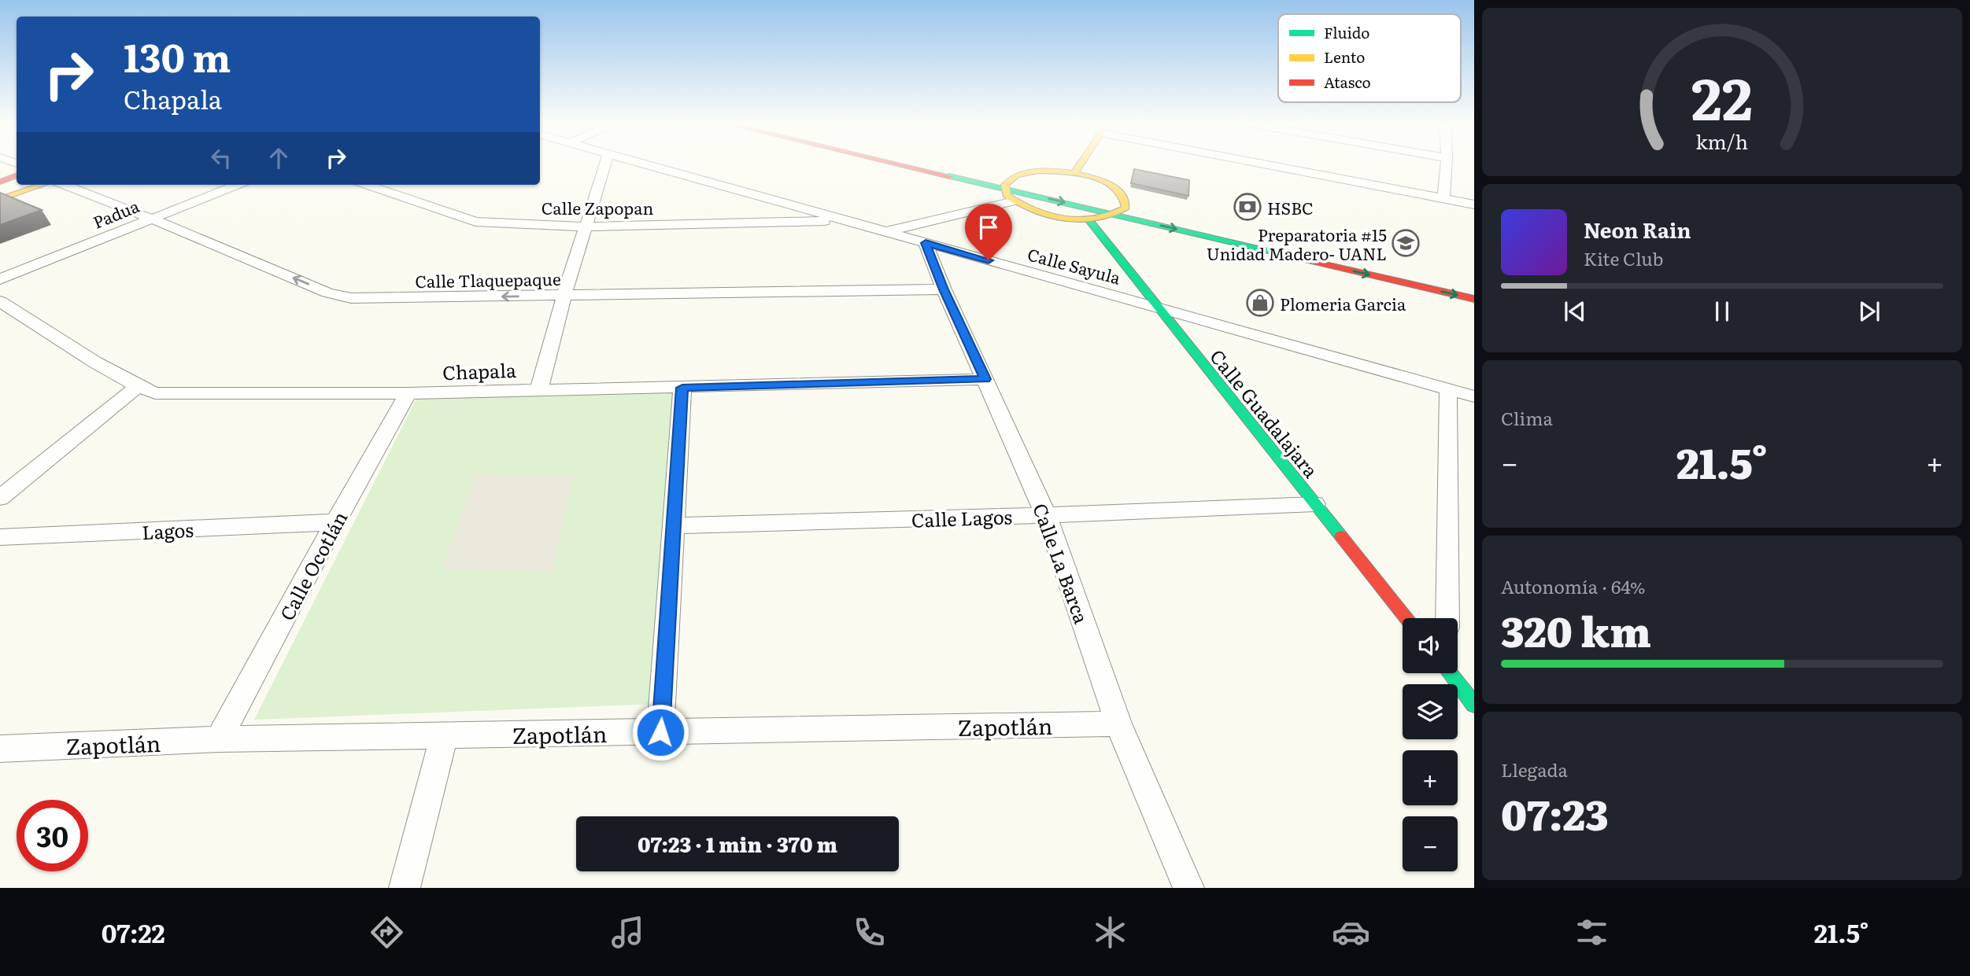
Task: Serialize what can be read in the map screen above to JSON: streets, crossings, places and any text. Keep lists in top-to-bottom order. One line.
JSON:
{"streets":{"main road":["Calle Guadalajara"],"street":["Calle Zapopan","Padua","Calle Sayula","Calle Tlaquepaque","Chapala","Calle Lagos","Lagos","Calle La Barca","Calle Ocotlán","Zapotlán"]},"crossings":[["Calle Zapopan","Calle Sayula"],["Padua","Calle Tlaquepaque"],["Calle Sayula","Calle Guadalajara"],["Calle Sayula","Calle La Barca"],["Calle Tlaquepaque","Calle La Barca"],["Chapala","Calle La Barca"],["Chapala","Calle Ocotlán"],["Calle Guadalajara","Calle Lagos"],["Calle Lagos","Calle La Barca"],["Lagos","Calle Ocotlán"],["Calle La Barca","Zapotlán"],["Calle Ocotlán","Zapotlán"]],"one_way":["Calle Tlaquepaque"],"places":{"bank":["HSBC"],"school or university":["Preparatoria #15 Unidad Madero- UANL"],"shop":["Plomeria Garcia"]},"legend":["Fluido","Lento","Atasco"],"page":{"turn":["130 m","Chapala"],"song":["Neon Rain","Kite Club"],"tile":["Clima",["Autonomía · 64%","320 km"],["Llegada","07:23"]],"heat":["−","21.5°","+"],"map_buttons":["+","−"],"limit":"30","trip":"07:23 · 1 min · 370 m","tabs":["07:22","21.5°"],"gauge":["22","km/h"]}}
